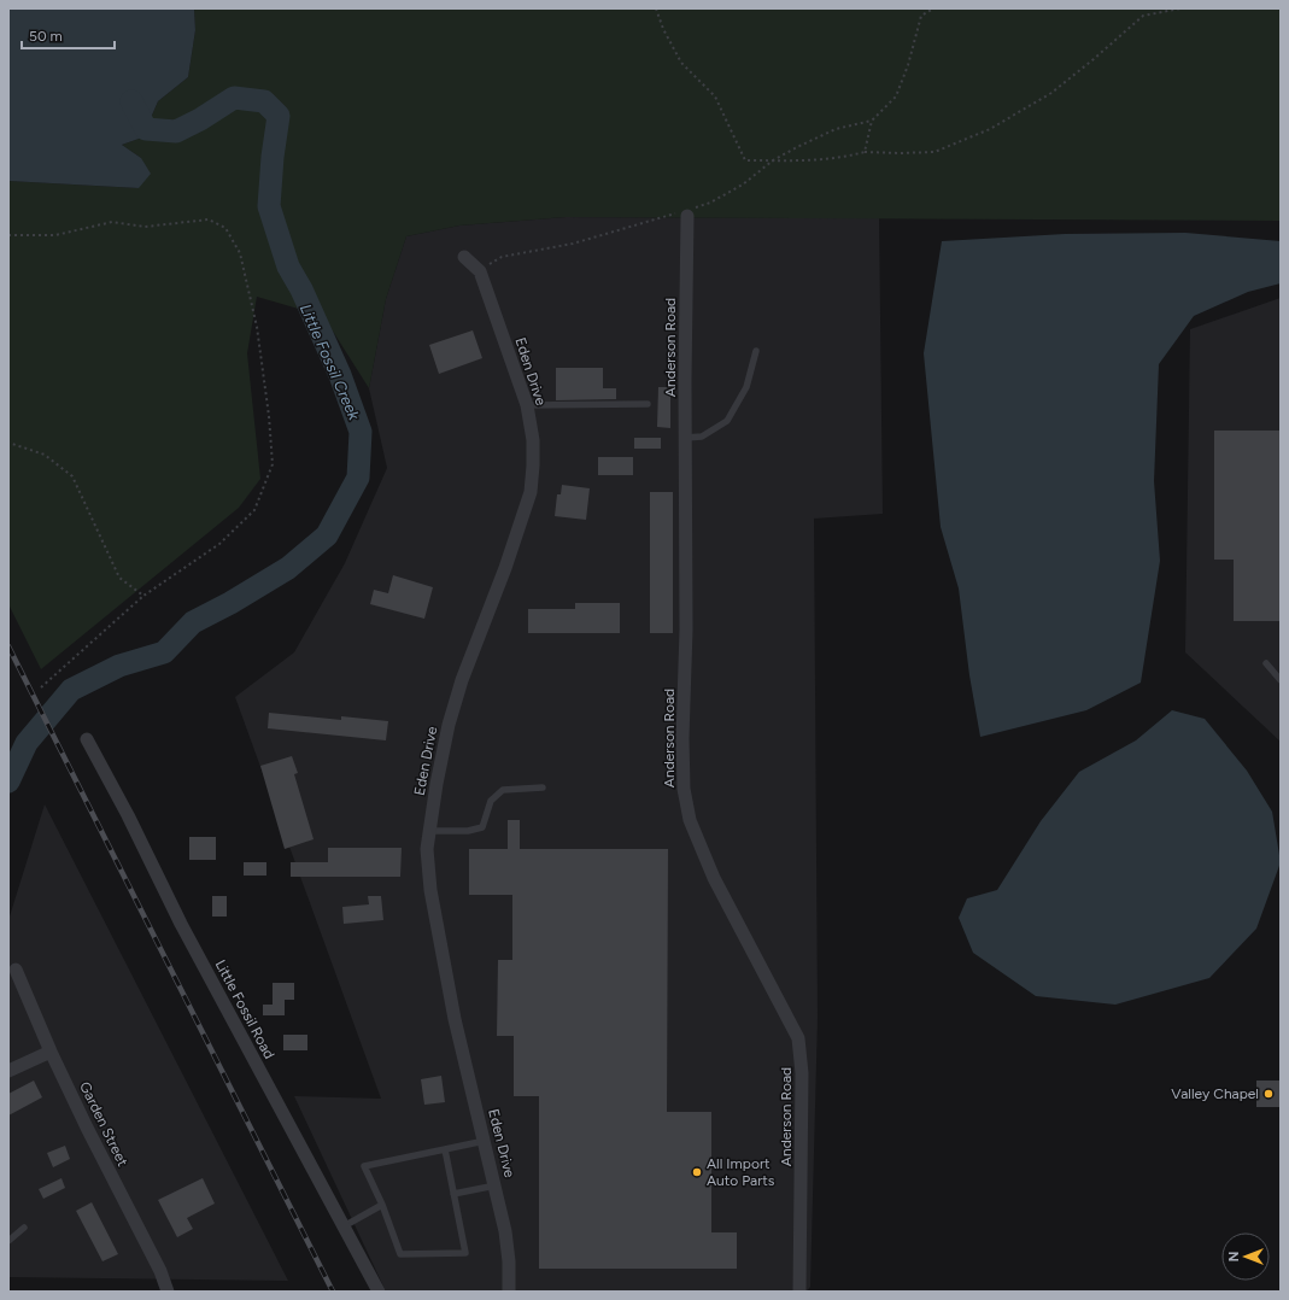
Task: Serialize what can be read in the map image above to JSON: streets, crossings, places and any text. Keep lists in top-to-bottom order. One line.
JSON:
{"streets":{"street":["Anderson Road","Eden Drive","Little Fossil Road","Garden Street"]},"water":["Little Fossil Creek"],"places":["Valley Chapel","All Import Auto Parts"],"scale_bar":"50 m","north":"left"}
